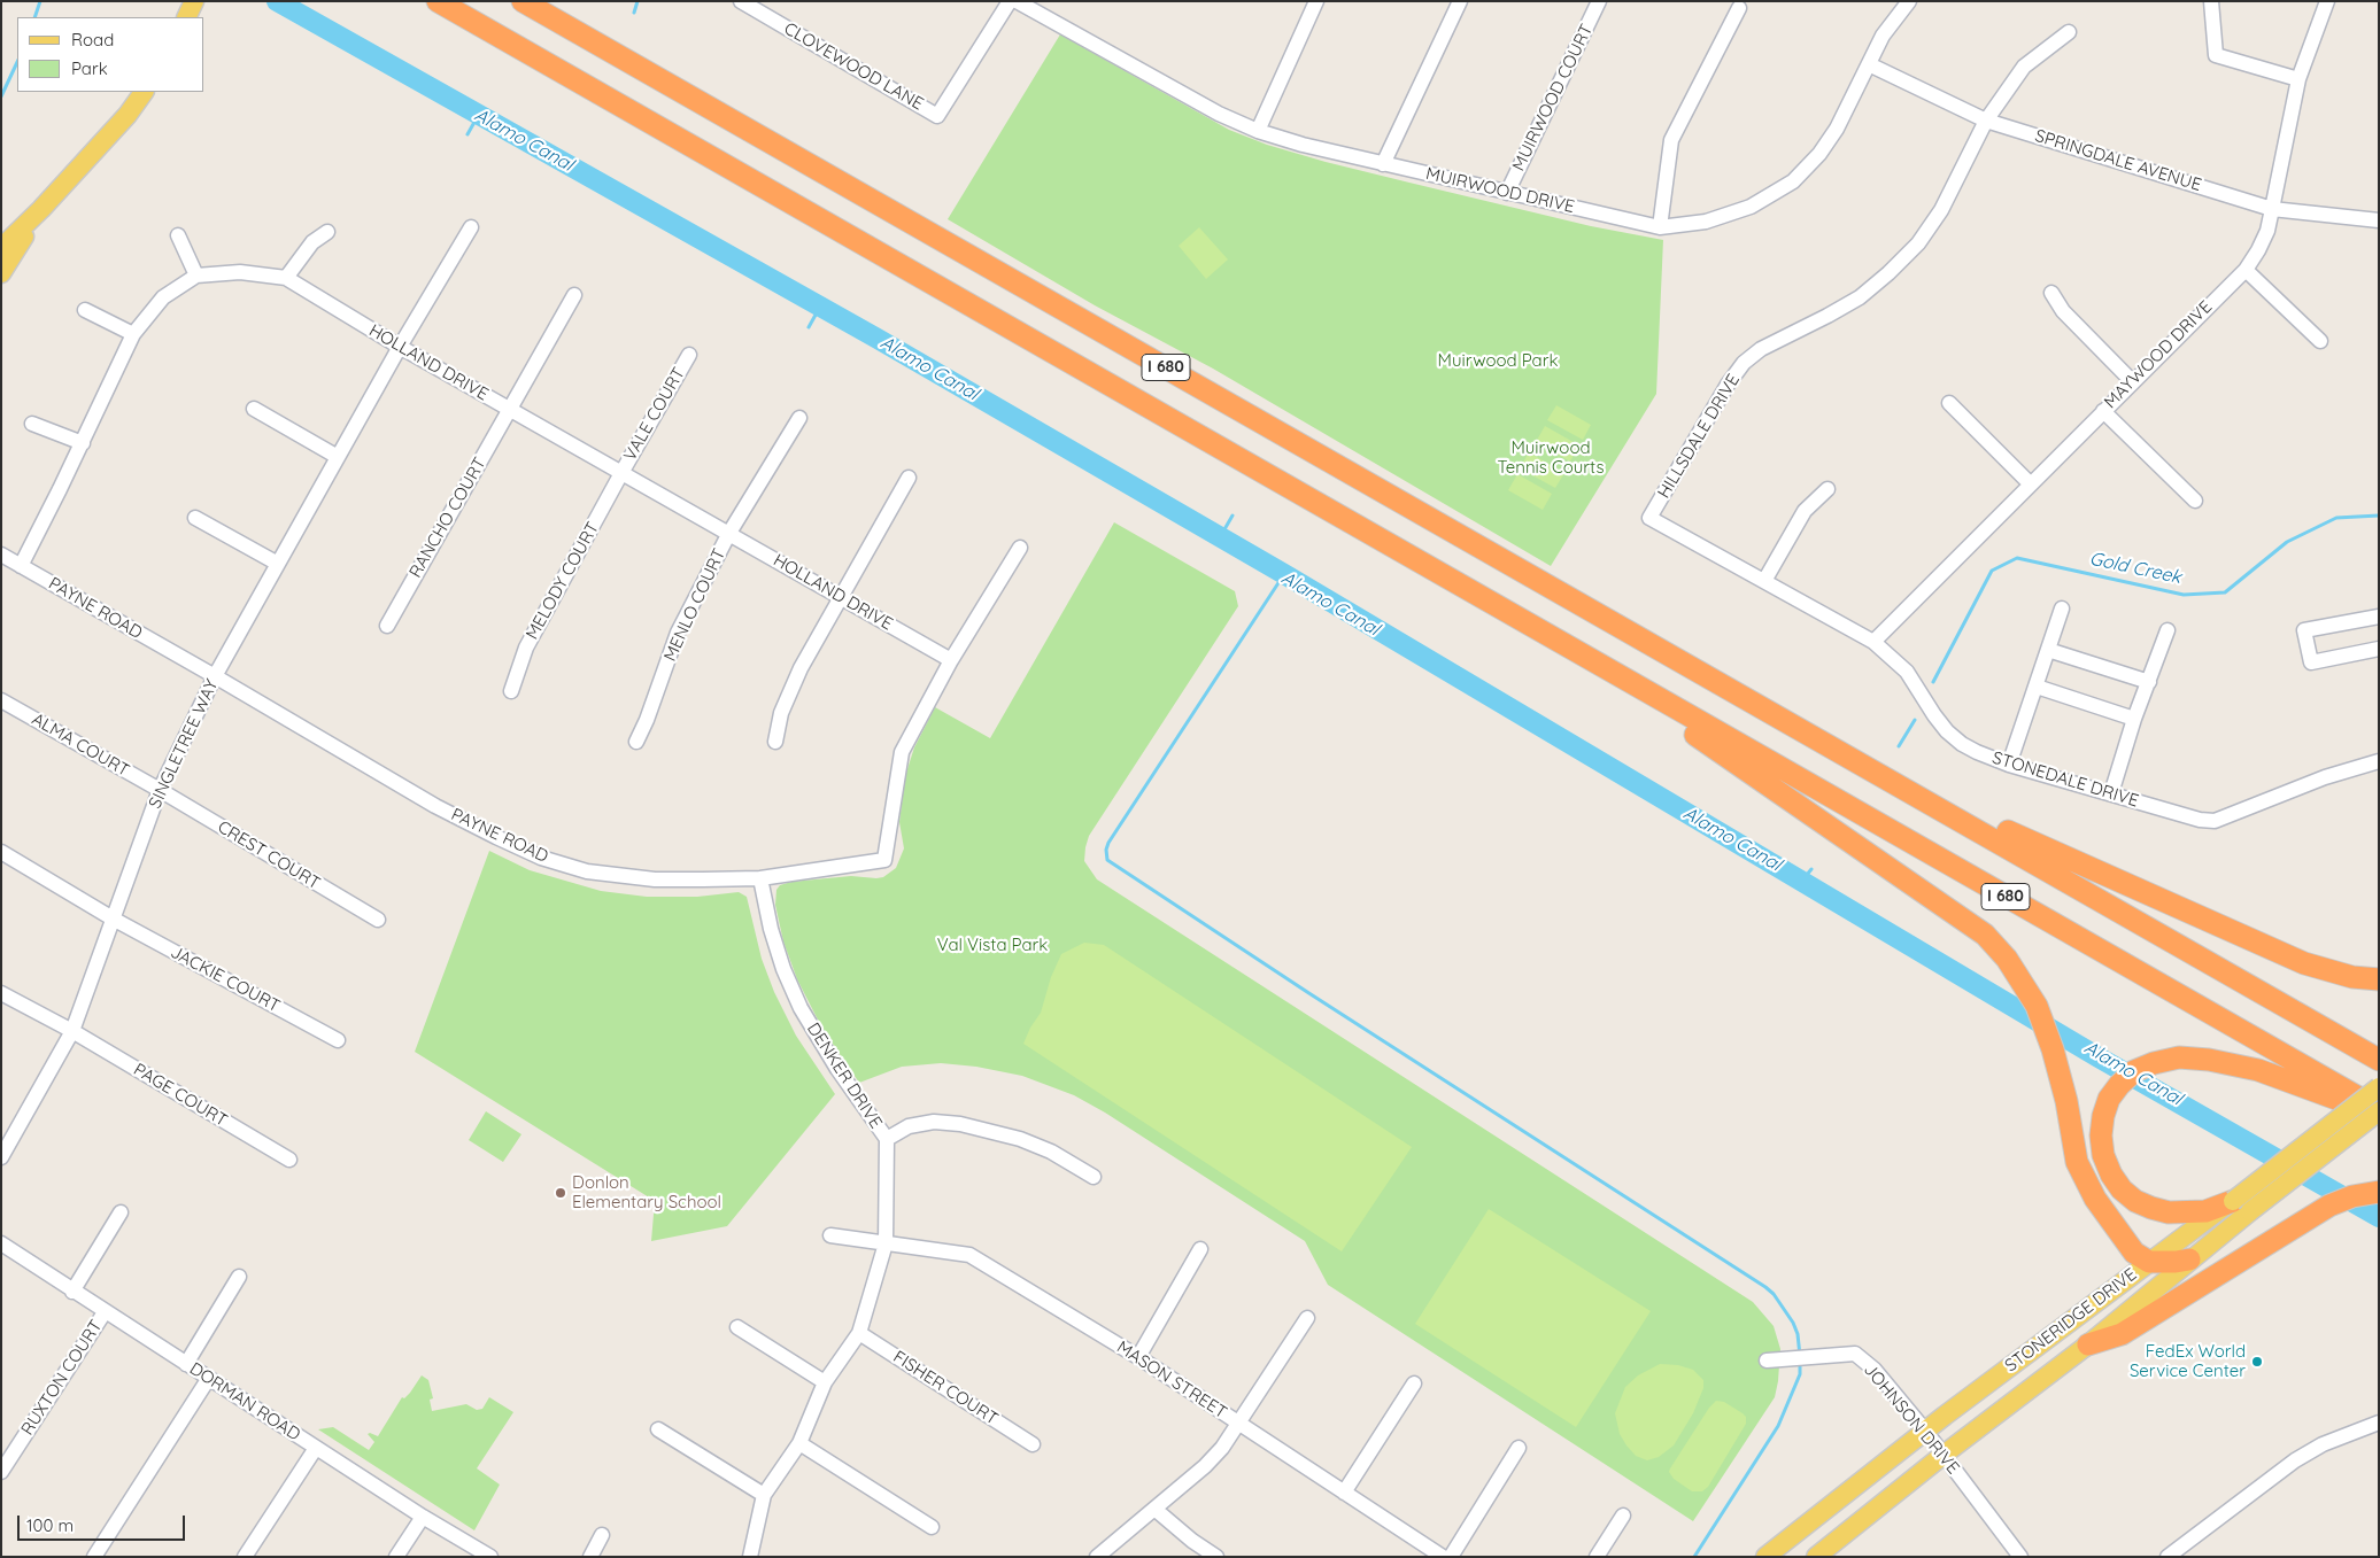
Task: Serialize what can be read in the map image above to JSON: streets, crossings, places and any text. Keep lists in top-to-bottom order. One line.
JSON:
{"streets":{"highway":["I 680"],"main road":["STONERIDGE DRIVE"],"street":["CLOVEWOOD LANE","MUIRWOOD COURT","SPRINGDALE AVENUE","MUIRWOOD DRIVE","MAYWOOD DRIVE","HOLLAND DRIVE","VALE COURT","HILLSDALE DRIVE","RANCHO COURT","MELODY COURT","MENLO COURT","PAYNE ROAD","SINGLETREE WAY","ALMA COURT","STONEDALE DRIVE","CREST COURT","JACKIE COURT","DENKER DRIVE","PAGE COURT","RUXTON COURT","MASON STREET","FISHER COURT","DORMAN ROAD","JOHNSON DRIVE"]},"crossings":[["MUIRWOOD COURT","MUIRWOOD DRIVE"],["SPRINGDALE AVENUE","MUIRWOOD DRIVE"],["SPRINGDALE AVENUE","MAYWOOD DRIVE"],["SPRINGDALE AVENUE","HILLSDALE DRIVE"],["MAYWOOD DRIVE","STONEDALE DRIVE"],["HOLLAND DRIVE","VALE COURT"],["HOLLAND DRIVE","RANCHO COURT"],["HOLLAND DRIVE","MELODY COURT"],["HOLLAND DRIVE","MENLO COURT"],["HOLLAND DRIVE","PAYNE ROAD"],["HOLLAND DRIVE","SINGLETREE WAY"],["I 680","STONERIDGE DRIVE"],["VALE COURT","MELODY COURT"],["HILLSDALE DRIVE","STONEDALE DRIVE"],["PAYNE ROAD","SINGLETREE WAY"],["PAYNE ROAD","DENKER DRIVE"],["SINGLETREE WAY","ALMA COURT"],["SINGLETREE WAY","CREST COURT"],["SINGLETREE WAY","JACKIE COURT"],["SINGLETREE WAY","PAGE COURT"],["ALMA COURT","CREST COURT"],["DENKER DRIVE","MASON STREET"],["DENKER DRIVE","FISHER COURT"],["STONERIDGE DRIVE","JOHNSON DRIVE"],["RUXTON COURT","DORMAN ROAD"]],"water":["Alamo Canal","Gold Creek"],"parks":["Muirwood Park","Muirwood Tennis Courts","Val Vista Park"],"places":["Donlon Elementary School","FedEx World Service Center"],"legend":["Road","Park"],"scale_bar":"100 m"}
